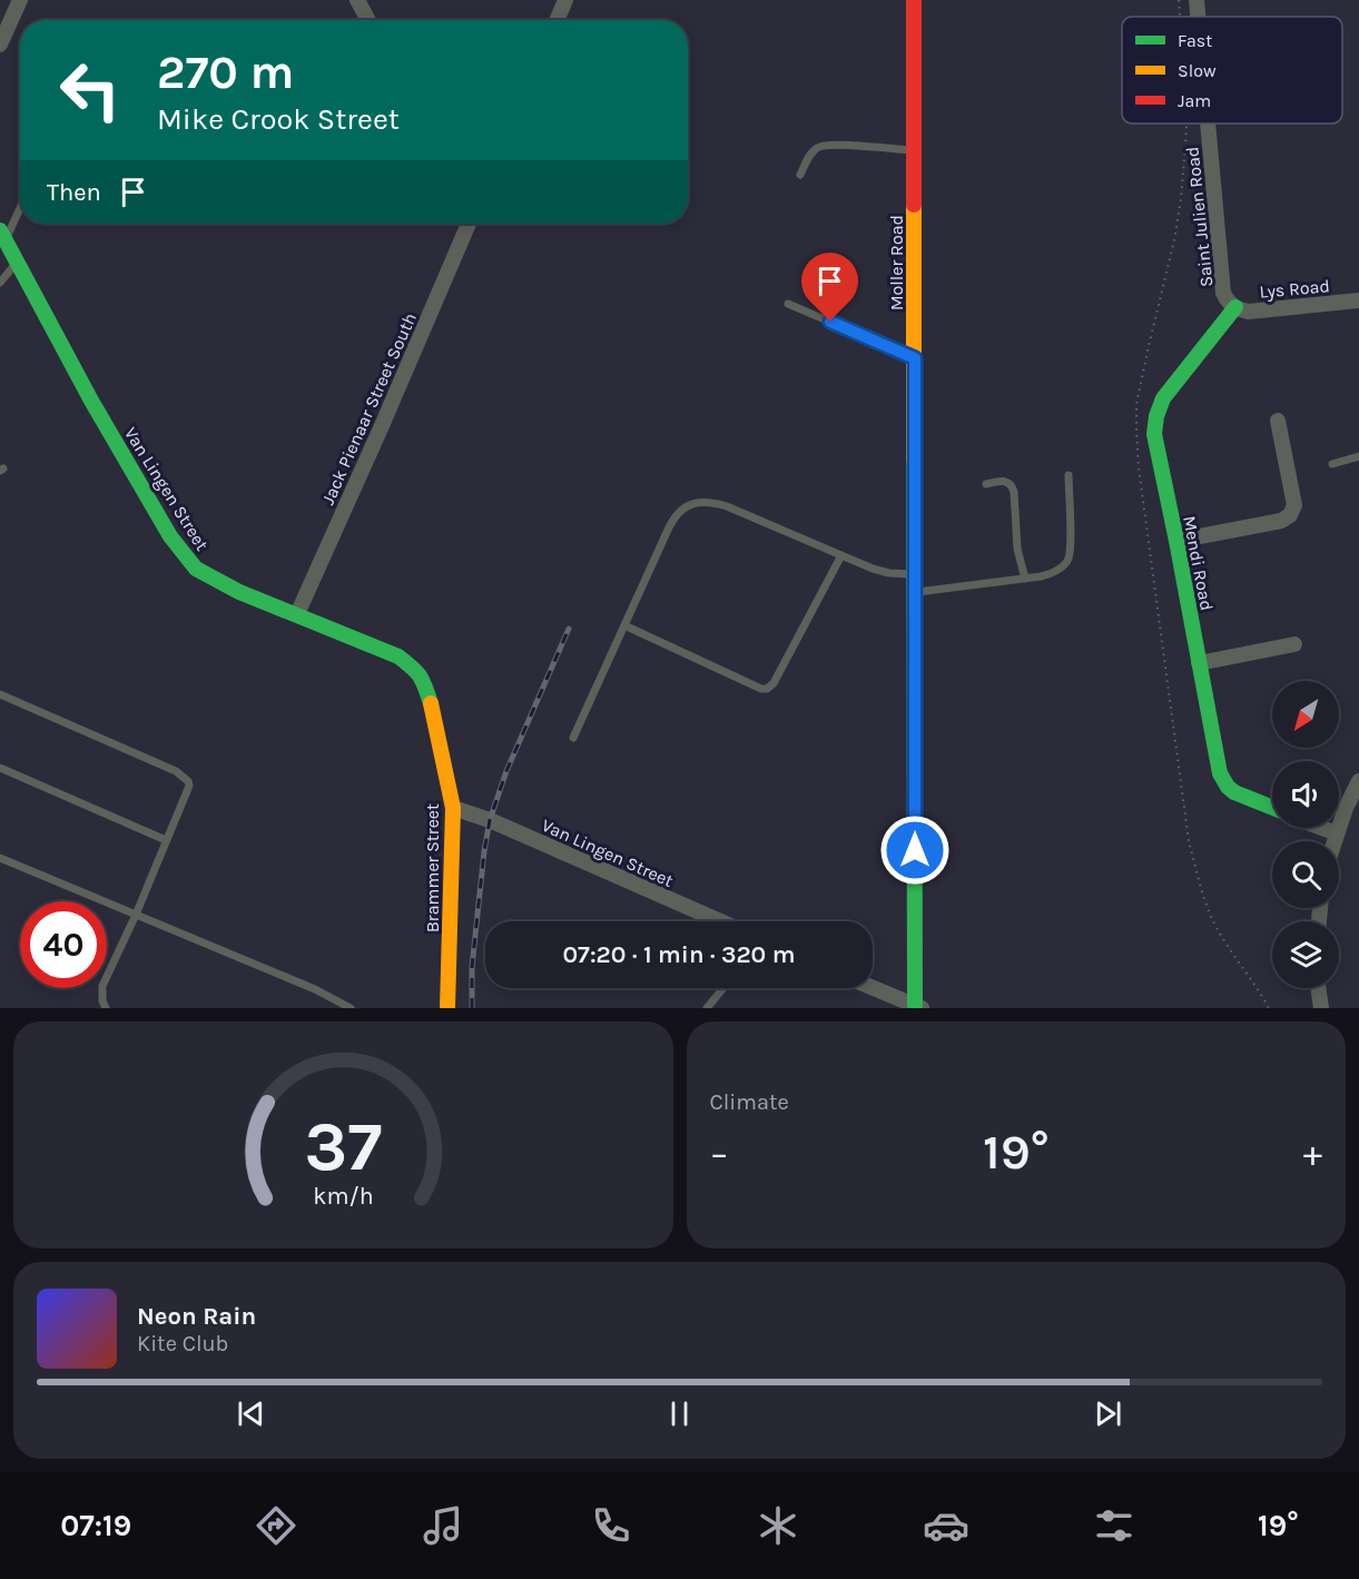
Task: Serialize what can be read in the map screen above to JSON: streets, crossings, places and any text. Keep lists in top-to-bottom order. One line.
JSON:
{"streets":{"street":["Saint Julien Road","Moller Road","Lys Road","Jack Pienaar Street South","Van Lingen Street","Mendi Road","Brammer Street"]},"crossings":[["Saint Julien Road","Lys Road"],["Saint Julien Road","Mendi Road"],["Lys Road","Mendi Road"],["Jack Pienaar Street South","Van Lingen Street"],["Van Lingen Street","Brammer Street"]],"legend":["Fast","Slow","Jam"],"north":"bottom left","page":{"turn":["270 m","Mike Crook Street"],"then":"Then","limit":"40","trip":"07:20 · 1 min · 320 m","tile":"Climate","heat":["−","19°","+"],"song":["Neon Rain","Kite Club"],"tabs":["07:19","19°"],"gauge":["37","km/h"]}}
